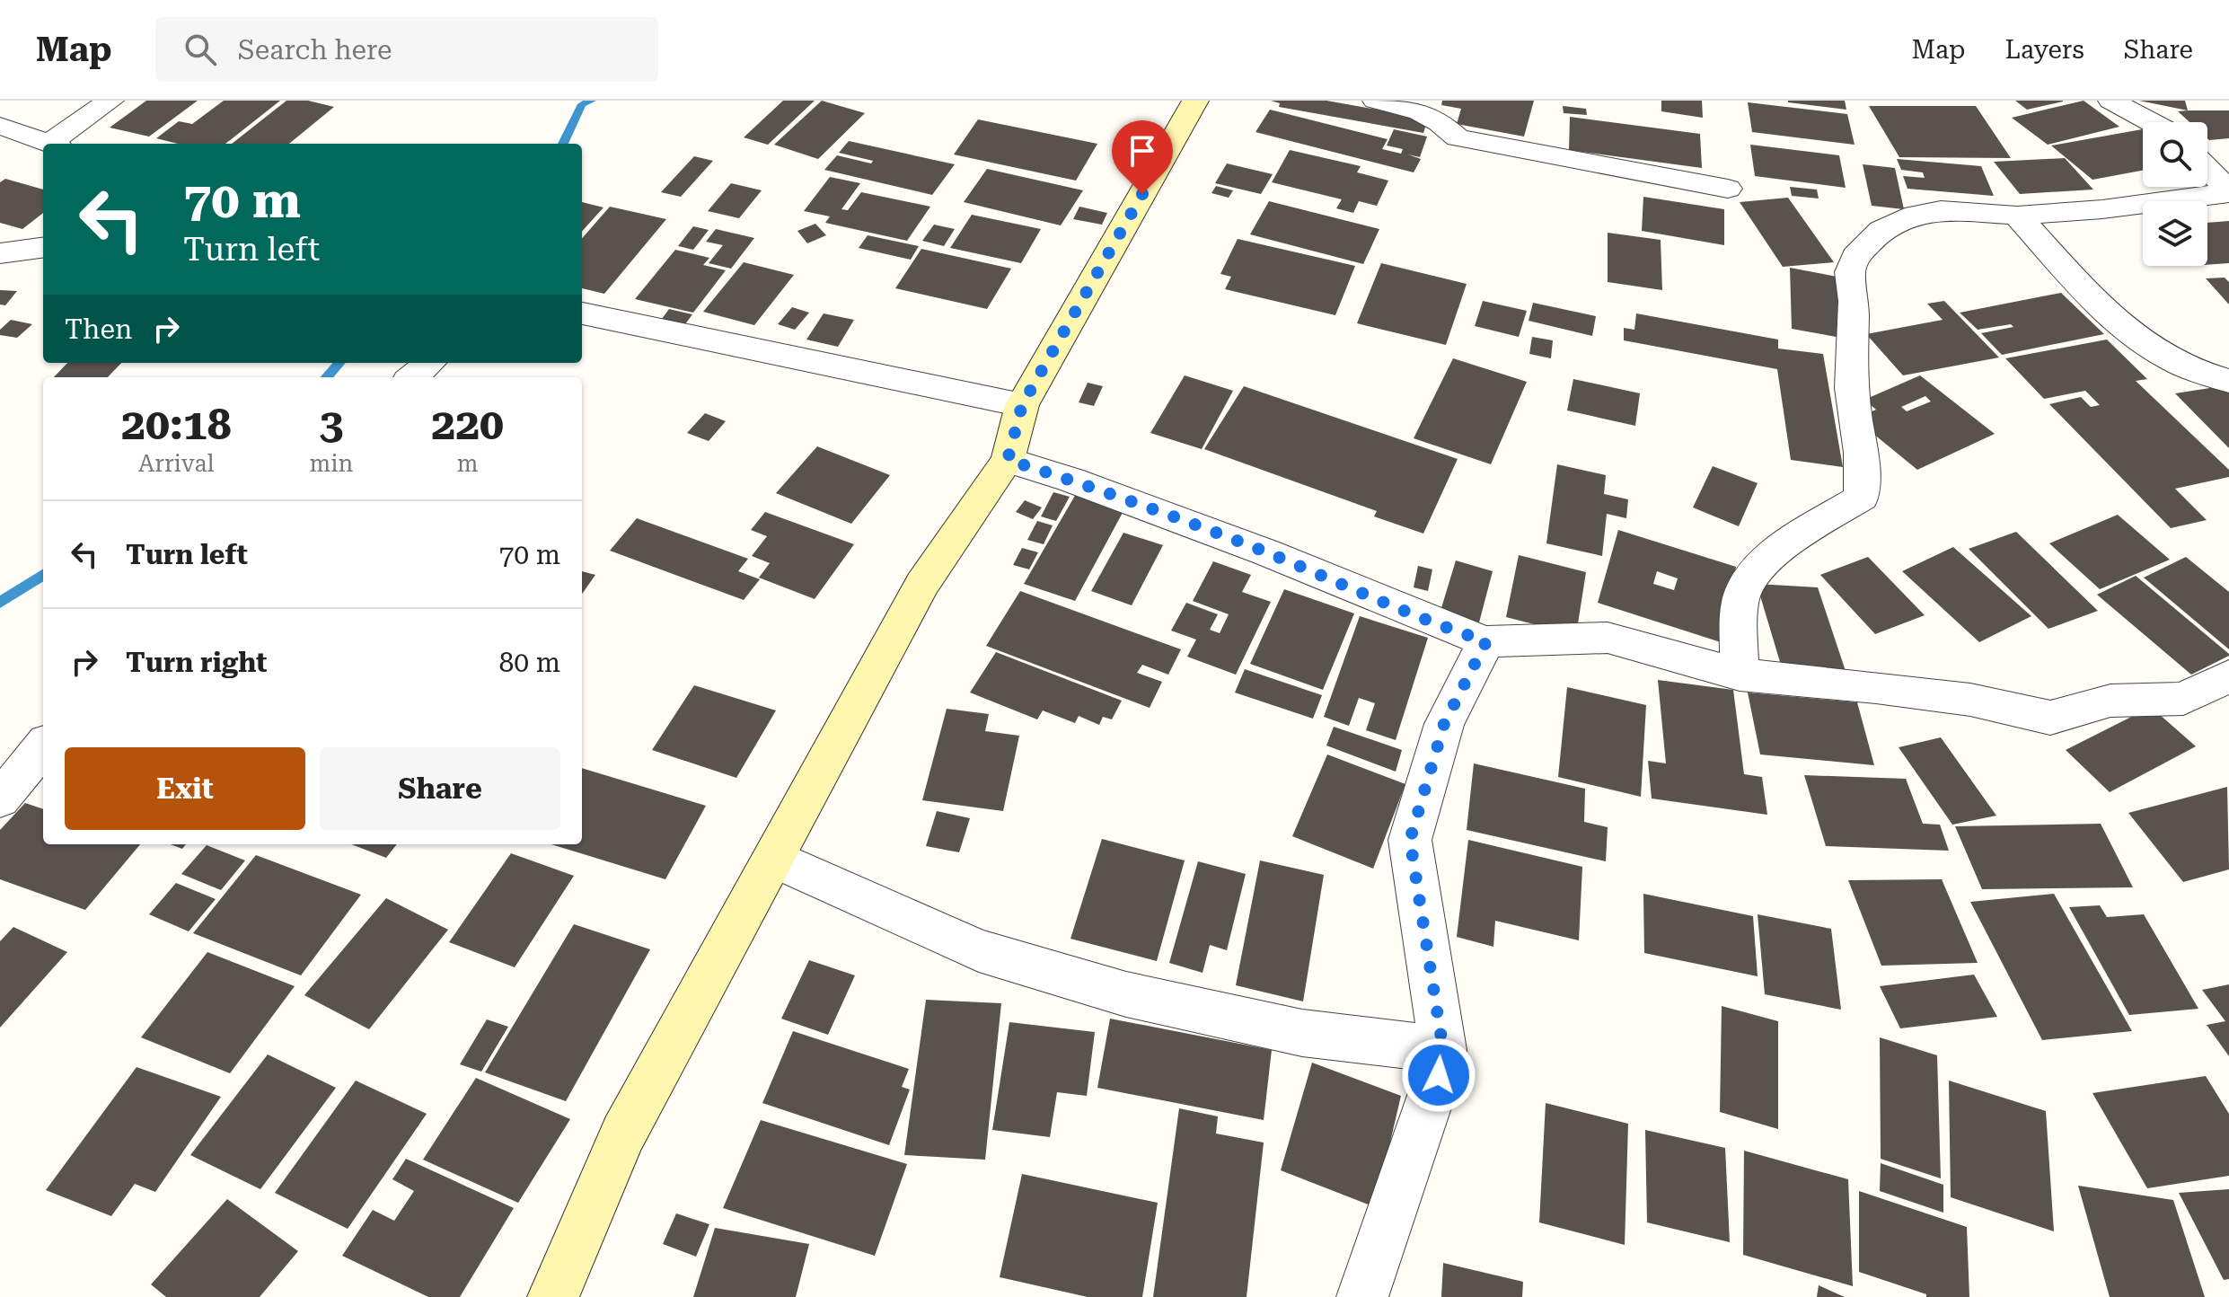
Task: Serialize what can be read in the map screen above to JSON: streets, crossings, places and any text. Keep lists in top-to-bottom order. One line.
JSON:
{"page":{"header":"Map","search":"Search here","nav":["Map","Layers","Share"],"turn":["70 m","Turn left"],"then":"Then","eta":["20:18","Arrival","3","min","220","m"],"list":[{"name":"Turn left","value":"70 m"},{"name":"Turn right","value":"80 m"}],"buttons":["Exit","Share"]}}
